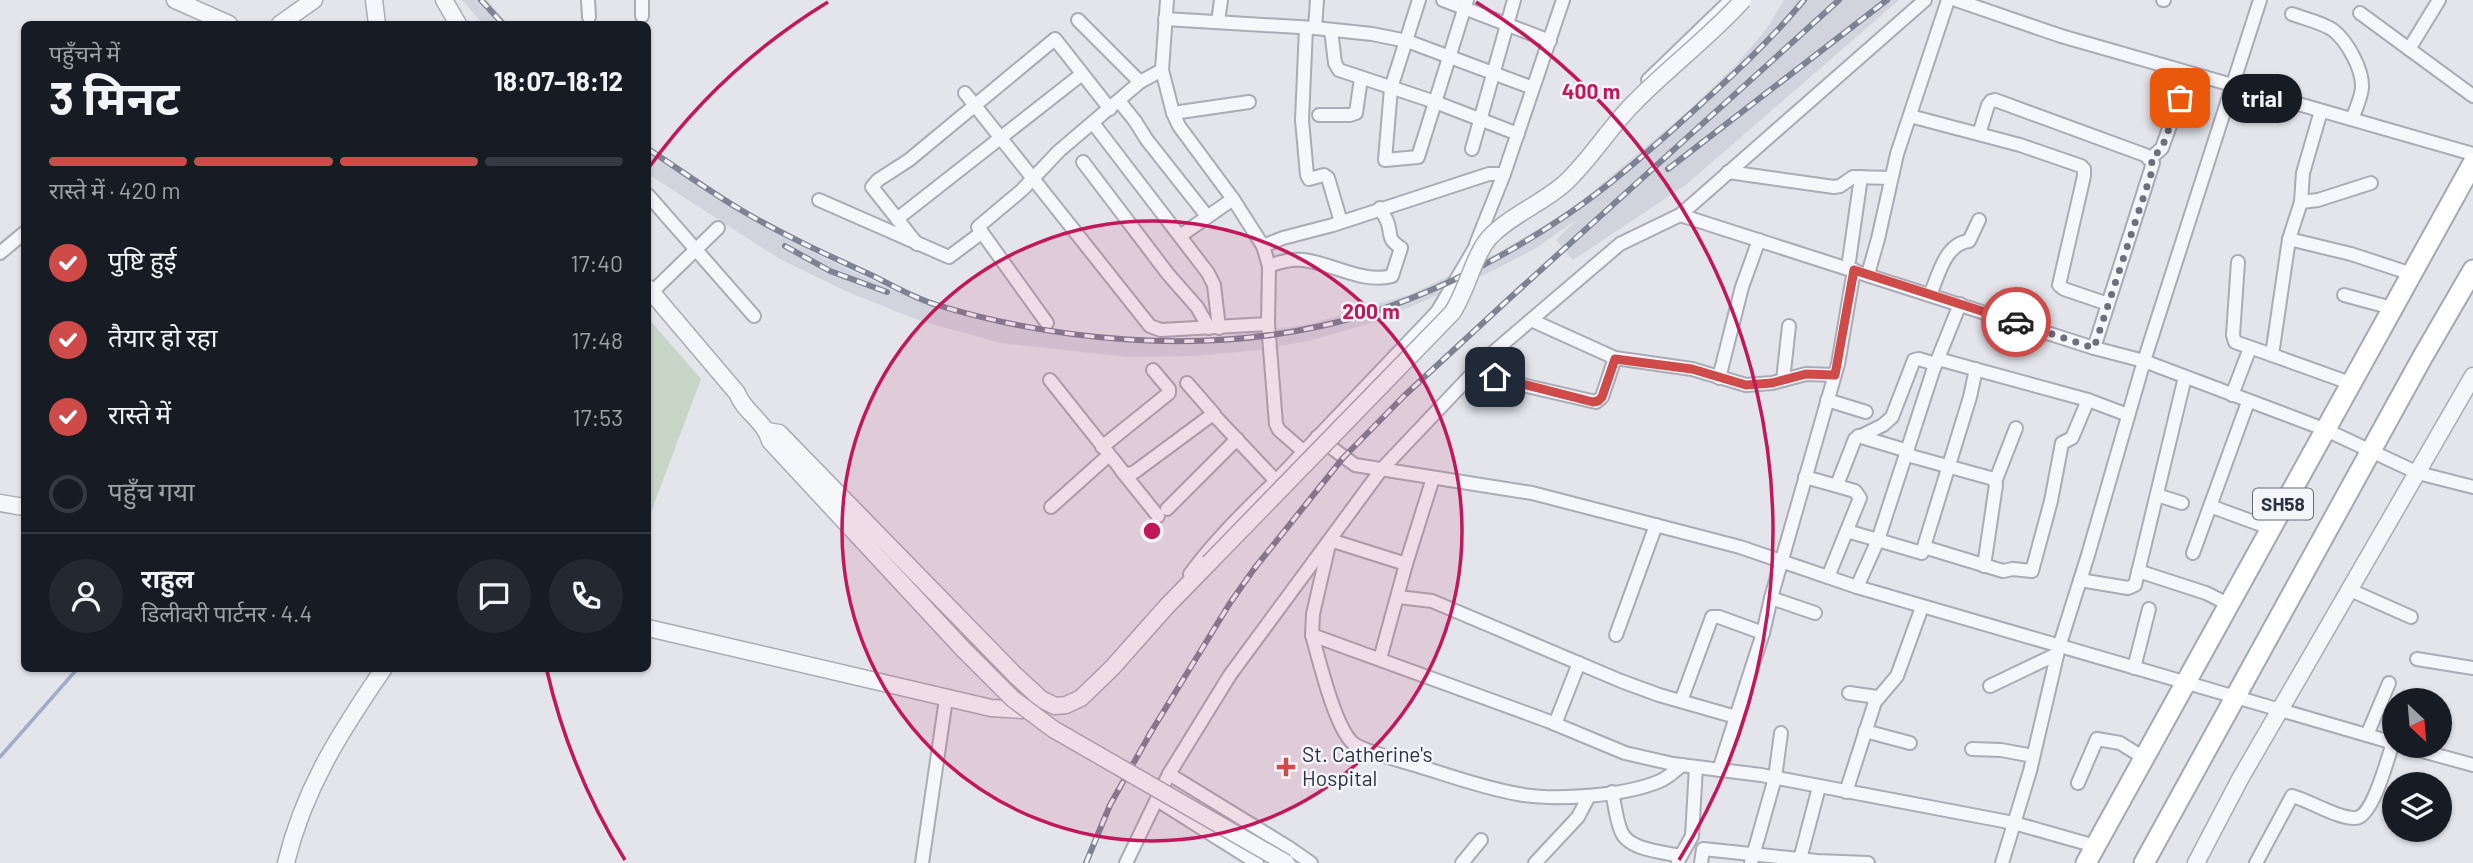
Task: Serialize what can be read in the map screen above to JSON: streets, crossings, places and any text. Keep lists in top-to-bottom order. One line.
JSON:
{"streets":{"main road":["SH58"]},"places":{"other":["trial"],"health":["St. Catherine's Hospital"]},"north":"bottom right","page":{"heading":["3 मिनट","पहुँचने में","18:07–18:12"],"panel":["राहुल","डिलीवरी पार्टनर · 4.4"],"bubble":"trial","bar":"रास्ते में · 420 m","list":[["पुष्टि हुई","17:40"],["तैयार हो रहा","17:48"],["रास्ते में","17:53"],"पहुँच गया"]},"rings":["400 m","200 m"]}
